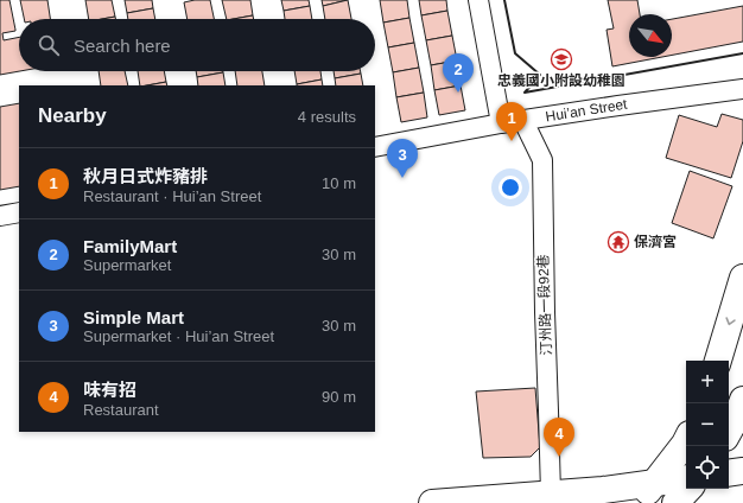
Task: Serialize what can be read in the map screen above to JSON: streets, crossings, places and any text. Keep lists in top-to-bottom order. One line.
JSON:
{"streets":{"street":["Hui’an Street","汀州路一段92巷"]},"crossings":[["Hui’an Street","汀州路一段92巷"]],"places":{"school or university":["忠義國小附設幼稚園"],"temple":["保濟宮"]},"north":"bottom right","page":{"search":"Search here","pins":["2","1","3","4"],"heading":["Nearby","4 results"],"list":[{"mark":"1","name":"秋月日式炸豬排","note":"Restaurant · Hui’an Street","value":"10 m"},{"mark":"2","name":"FamilyMart","note":"Supermarket","value":"30 m"},{"mark":"3","name":"Simple Mart","note":"Supermarket · Hui’an Street","value":"30 m"},{"mark":"4","name":"味有招","note":"Restaurant","value":"90 m"}],"map_buttons":["+","−"]}}
